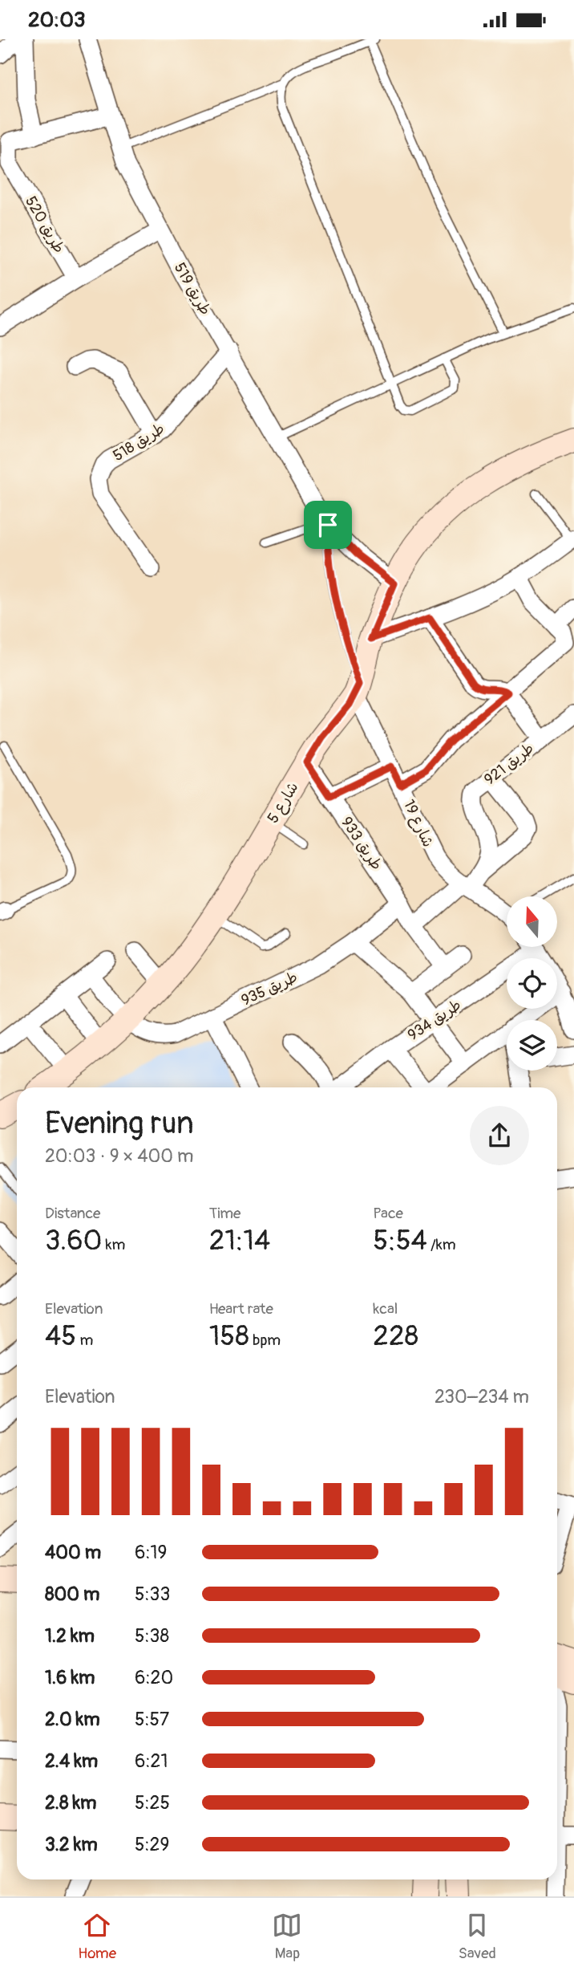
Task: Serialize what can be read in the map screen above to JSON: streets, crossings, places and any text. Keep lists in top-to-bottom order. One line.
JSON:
{"streets":{"street":["طريق 520","طريق 519","طريق 518","طريق 921","شارع 5","شارع 19","طريق 933","طريق 935","طريق 934"]},"crossings":[["طريق 520","طريق 519"],["طريق 519","طريق 518"],["طريق 519","شارع 5"],["طريق 519","شارع 19"],["طريق 921","شارع 19"],["شارع 5","شارع 19"],["شارع 5","طريق 933"],["شارع 5","طريق 935"],["طريق 933","طريق 935"]],"north":"top","page":{"status":"20:03","heading":["Evening run","20:03 · 9 × 400 m"],"stats":[["Distance","3.60 km"],["Time","21:14"],["Pace","5:54 /km"],["Elevation","45 m"],["Heart rate","158 bpm"],["kcal","228"]],"chart":["Elevation","230–234 m"],"list":[{"name":"400 m","note":"6:19"},{"name":"800 m","note":"5:33"},{"name":"1.2 km","note":"5:38"},{"name":"1.6 km","note":"6:20"},{"name":"2.0 km","note":"5:57"},{"name":"2.4 km","note":"6:21"},{"name":"2.8 km","note":"5:25"},{"name":"3.2 km","note":"5:29"}],"tabs":["Home","Map","Saved"]}}
